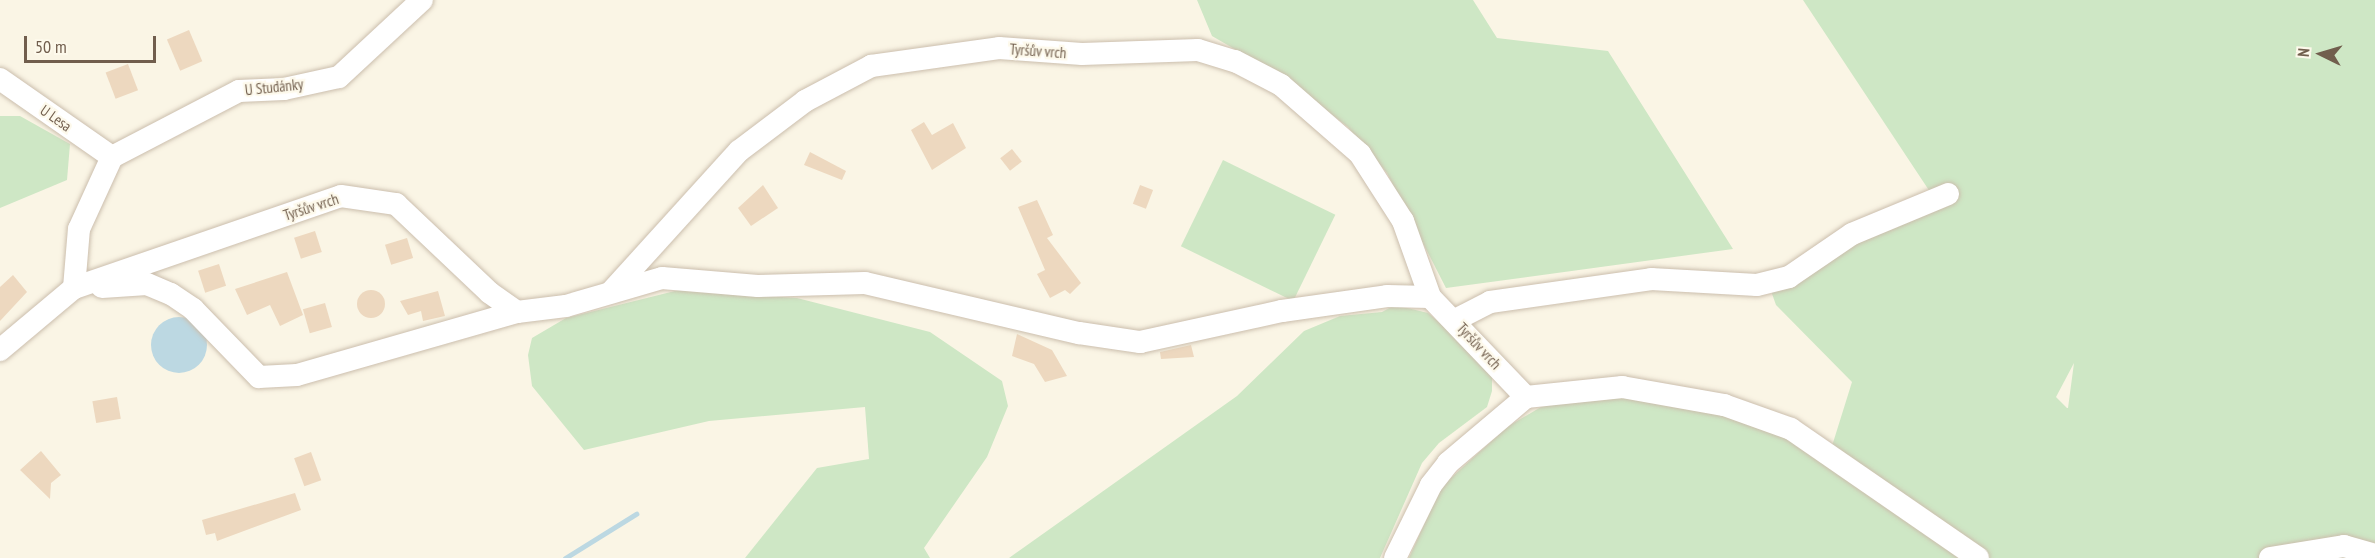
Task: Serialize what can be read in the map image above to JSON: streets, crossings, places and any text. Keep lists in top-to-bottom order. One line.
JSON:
{"streets":{"street":["Tyršův vrch","U Studánky","U Lesa"]},"crossings":[["U Studánky","U Lesa"]],"scale_bar":"50 m","north":"left"}
